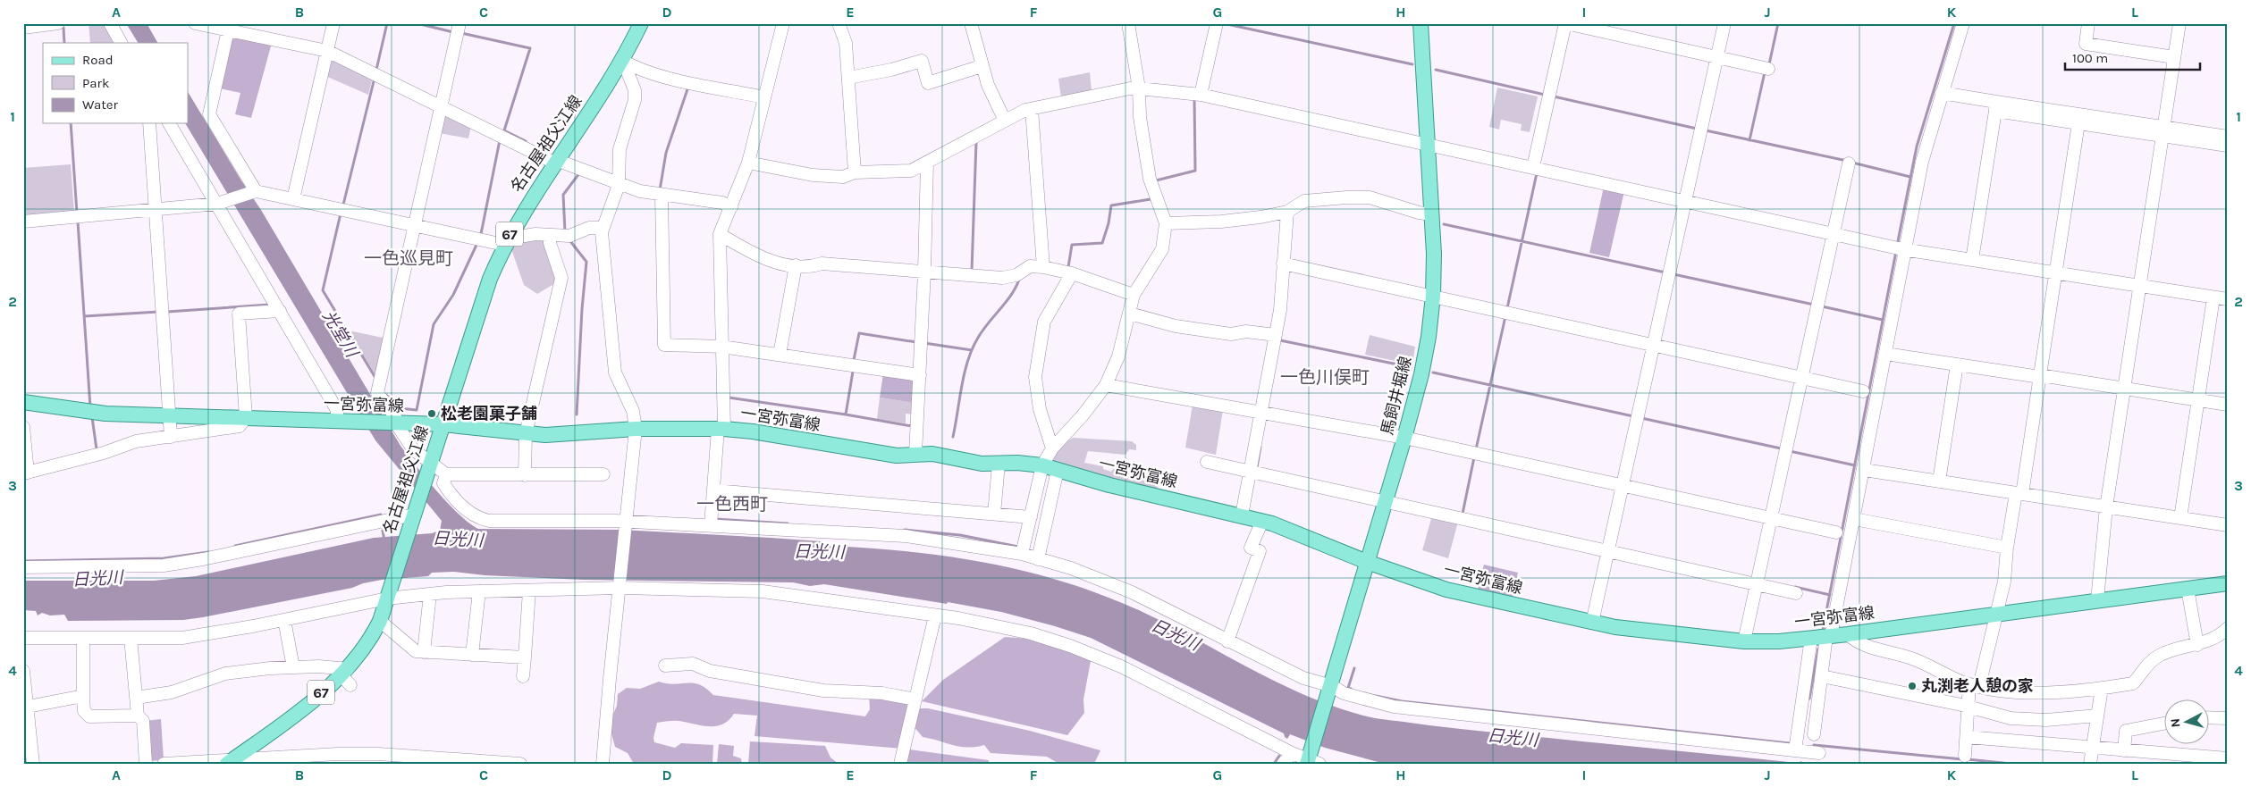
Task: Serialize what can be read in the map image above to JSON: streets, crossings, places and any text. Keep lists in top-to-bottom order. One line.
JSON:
{"streets":{"main road":["名古屋祖父江線","67","馬飼井堀線","一宮弥富線"]},"crossings":[["名古屋祖父江線","一宮弥富線"],["馬飼井堀線","一宮弥富線"]],"districts":["一色巡見町","一色川俣町","一色西町"],"water":["光堂川","日光川"],"places":["松老園菓子舗","丸渕老人憩の家"],"legend":["Road","Park","Water"],"scale_bar":"100 m","north":"left","grid":{"columns":["A","B","C","D","E","F","G","H","I","J","K","L"],"rows":["1","2","3","4"]}}
